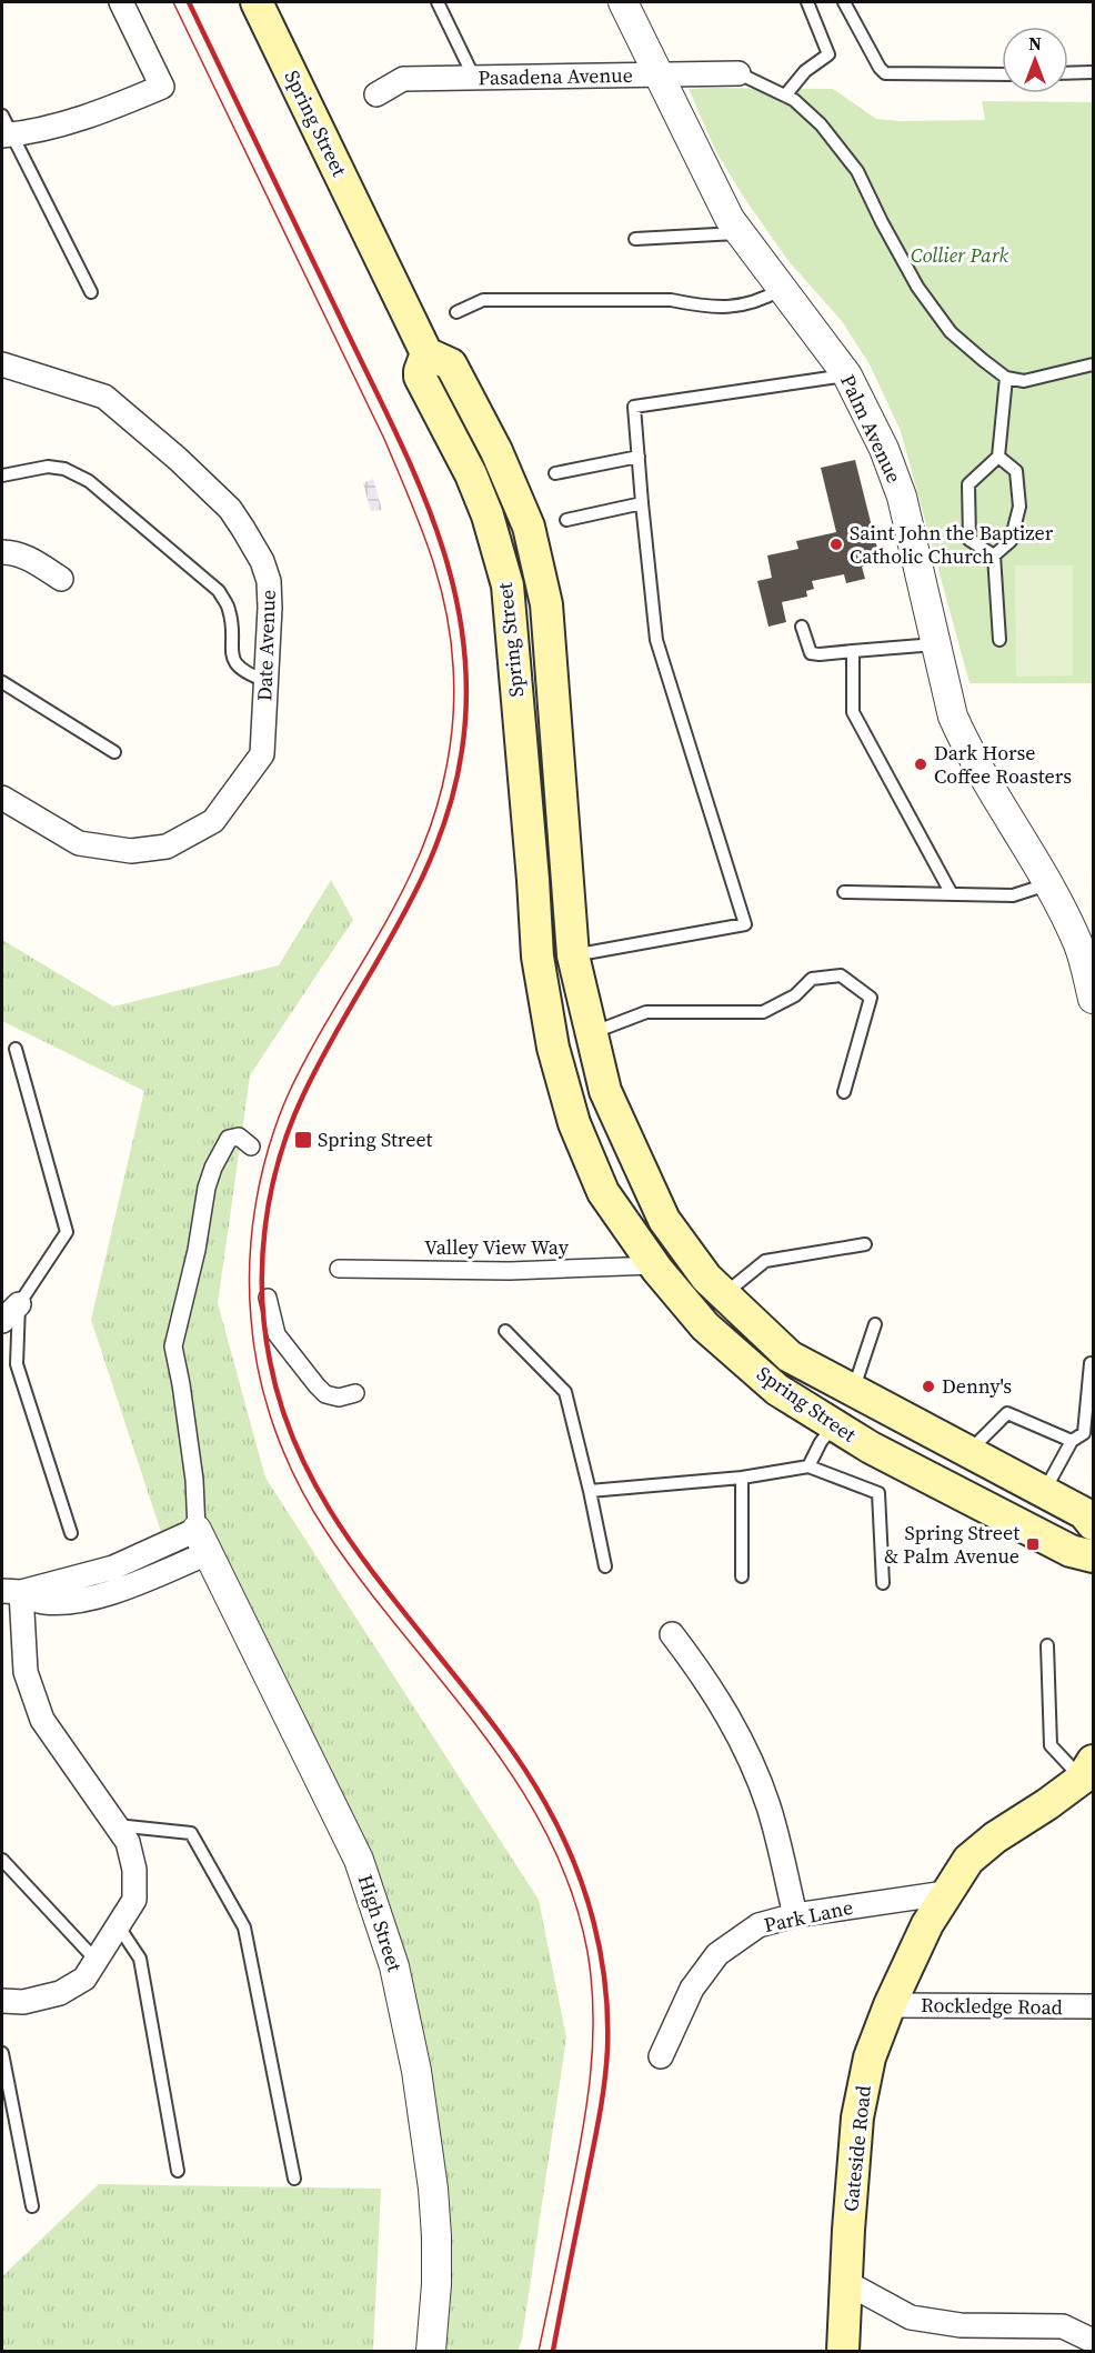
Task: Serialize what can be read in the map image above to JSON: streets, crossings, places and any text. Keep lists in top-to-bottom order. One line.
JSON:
{"streets":{"main road":["Spring Street","Gateside Road"],"street":["Pasadena Avenue","Palm Avenue","Date Avenue","Valley View Way","Park Lane","High Street","Rockledge Road"]},"crossings":[["Pasadena Avenue","Palm Avenue"],["Spring Street","Valley View Way"],["Park Lane","Gateside Road"],["Rockledge Road","Gateside Road"]],"parks":["Collier Park"],"places":{"other":["Saint John the Baptizer Catholic Church","Dark Horse Coffee Roasters","Denny's"],"transit":["Spring Street","Spring Street & Palm Avenue"]},"north":"top"}
